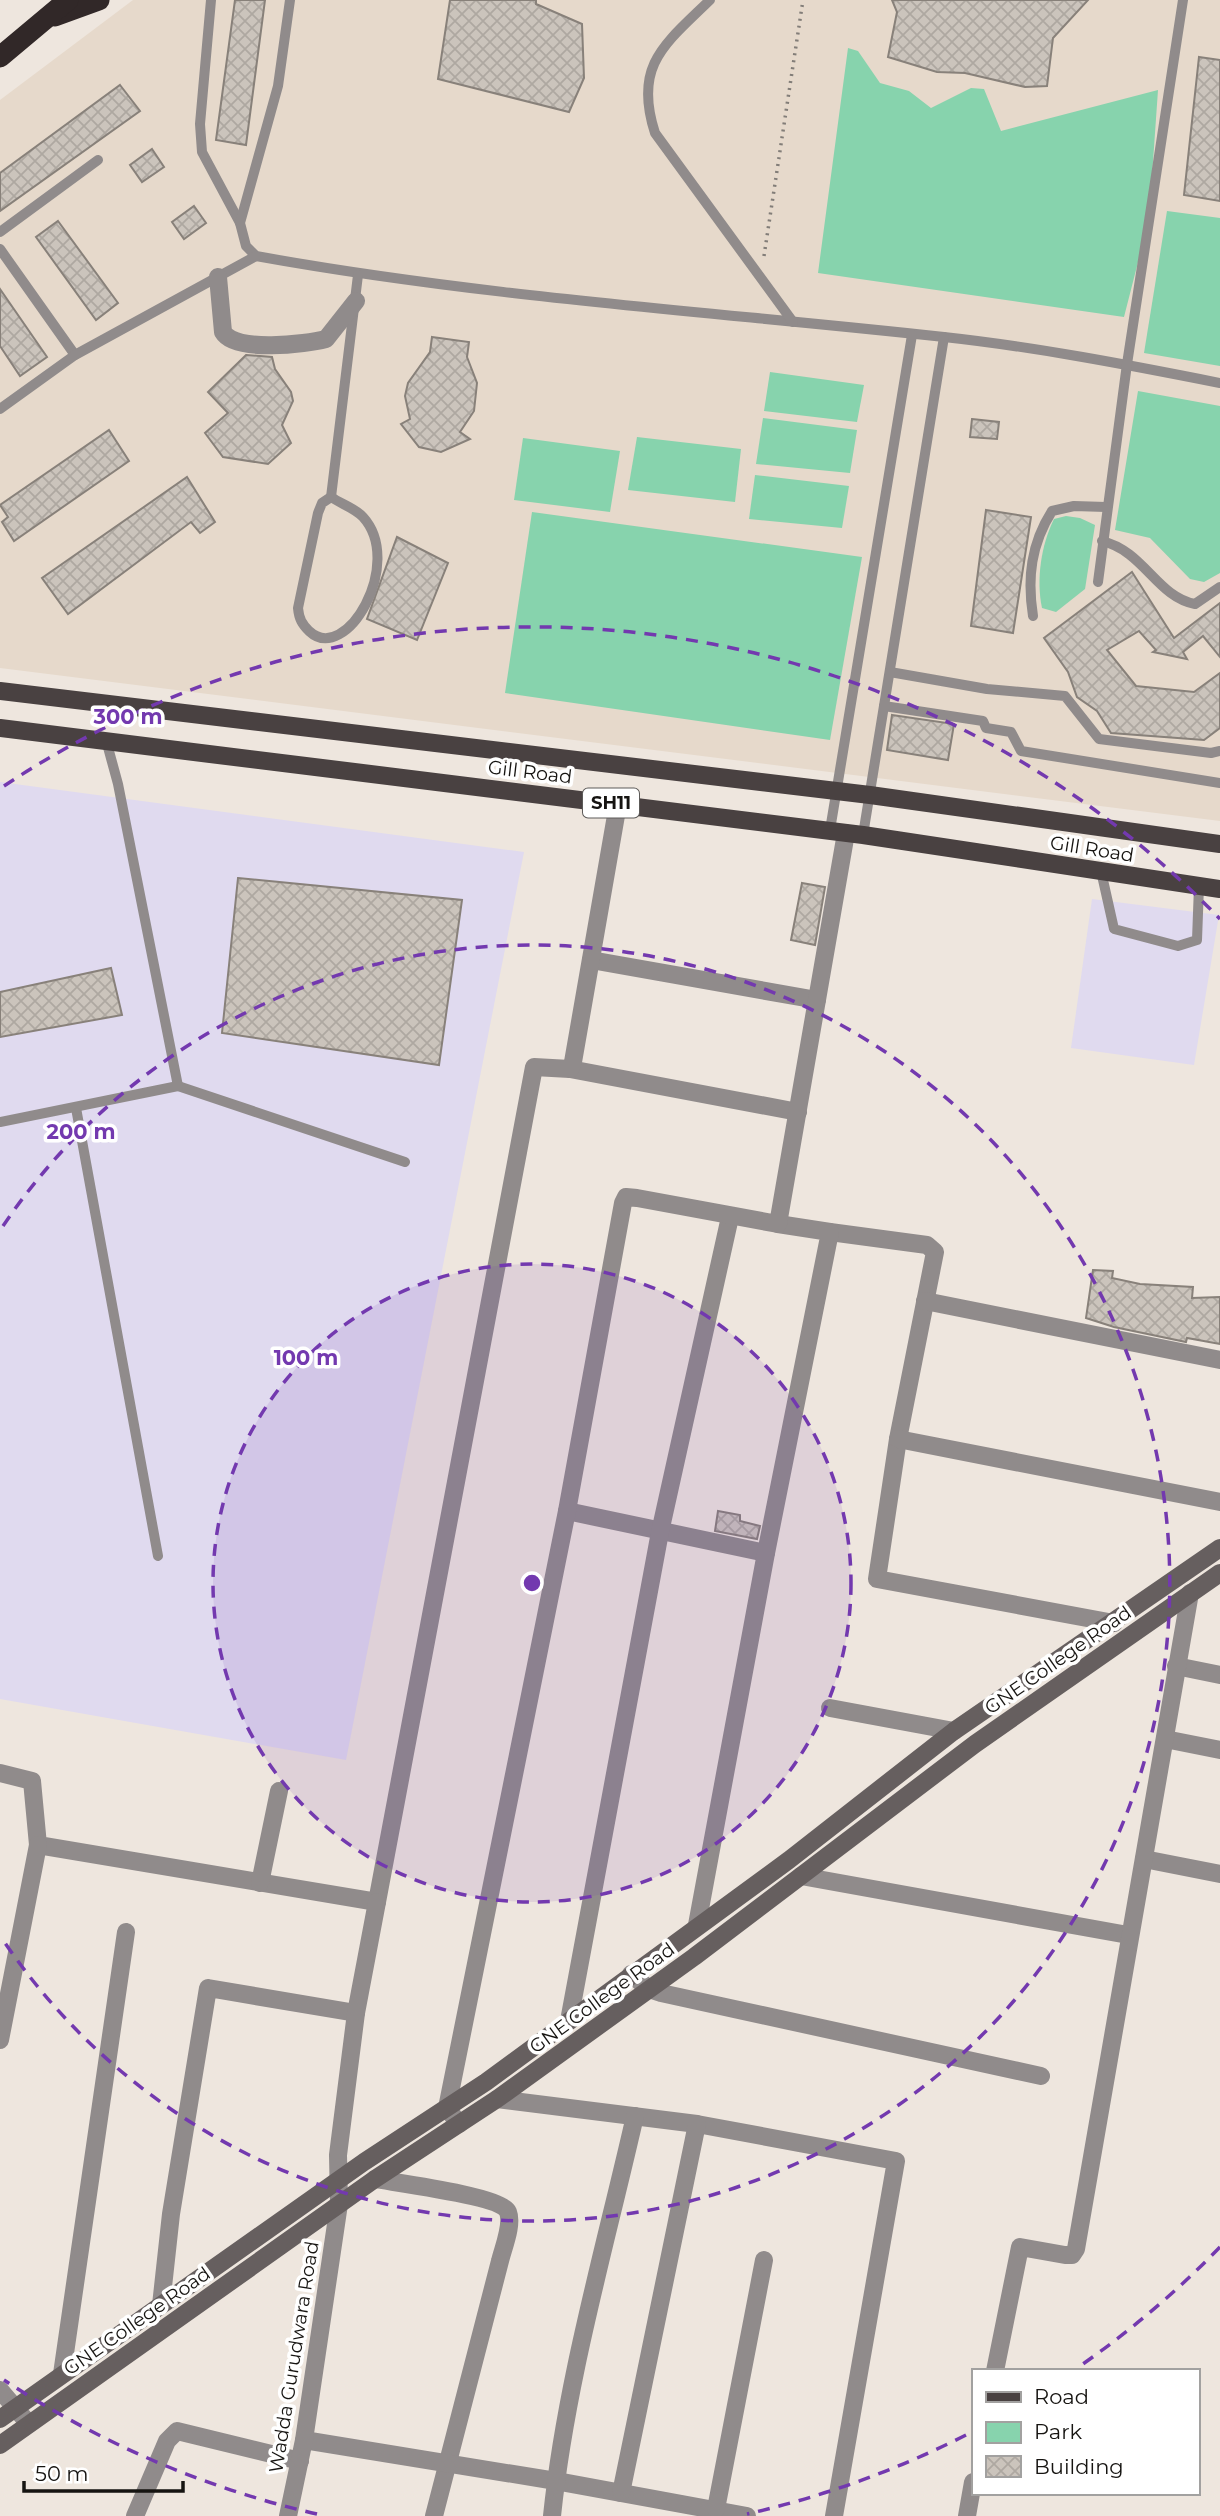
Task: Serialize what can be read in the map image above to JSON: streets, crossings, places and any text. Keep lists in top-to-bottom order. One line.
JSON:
{"streets":{"main road":["Gill Road","SH11"],"street":["GNE College Road","Wadda Gurudwara Road"]},"crossings":[["GNE College Road","Wadda Gurudwara Road"]],"legend":["Road","Park","Building"],"scale_bar":"50 m","rings":["300 m","200 m","100 m"]}
